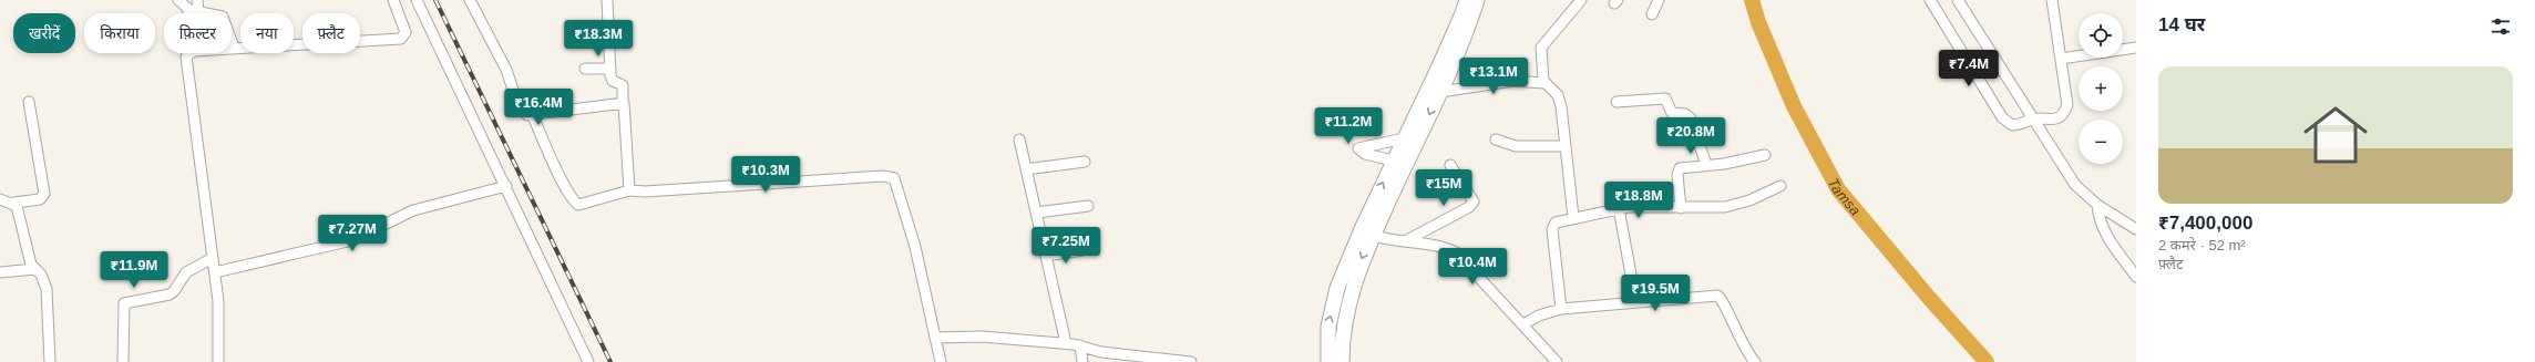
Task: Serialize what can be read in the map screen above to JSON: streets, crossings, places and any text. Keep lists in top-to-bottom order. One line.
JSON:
{"water":["Tamsa"],"page":{"heading":"14 घर","map_buttons":["+","−"],"chip":["खरीदें","किराया","फ़िल्टर","नया","फ़्लैट"],"price":["₹18.3M","₹7.4M","₹13.1M","₹16.4M","₹11.2M","₹20.8M","₹10.3M","₹15M","₹18.8M","₹7.27M","₹7.25M","₹10.4M","₹11.9M","₹19.5M"],"list":[{"name":"₹7,400,000","note":"2 कमरे · 52 m² · फ़्लैट"}]}}
